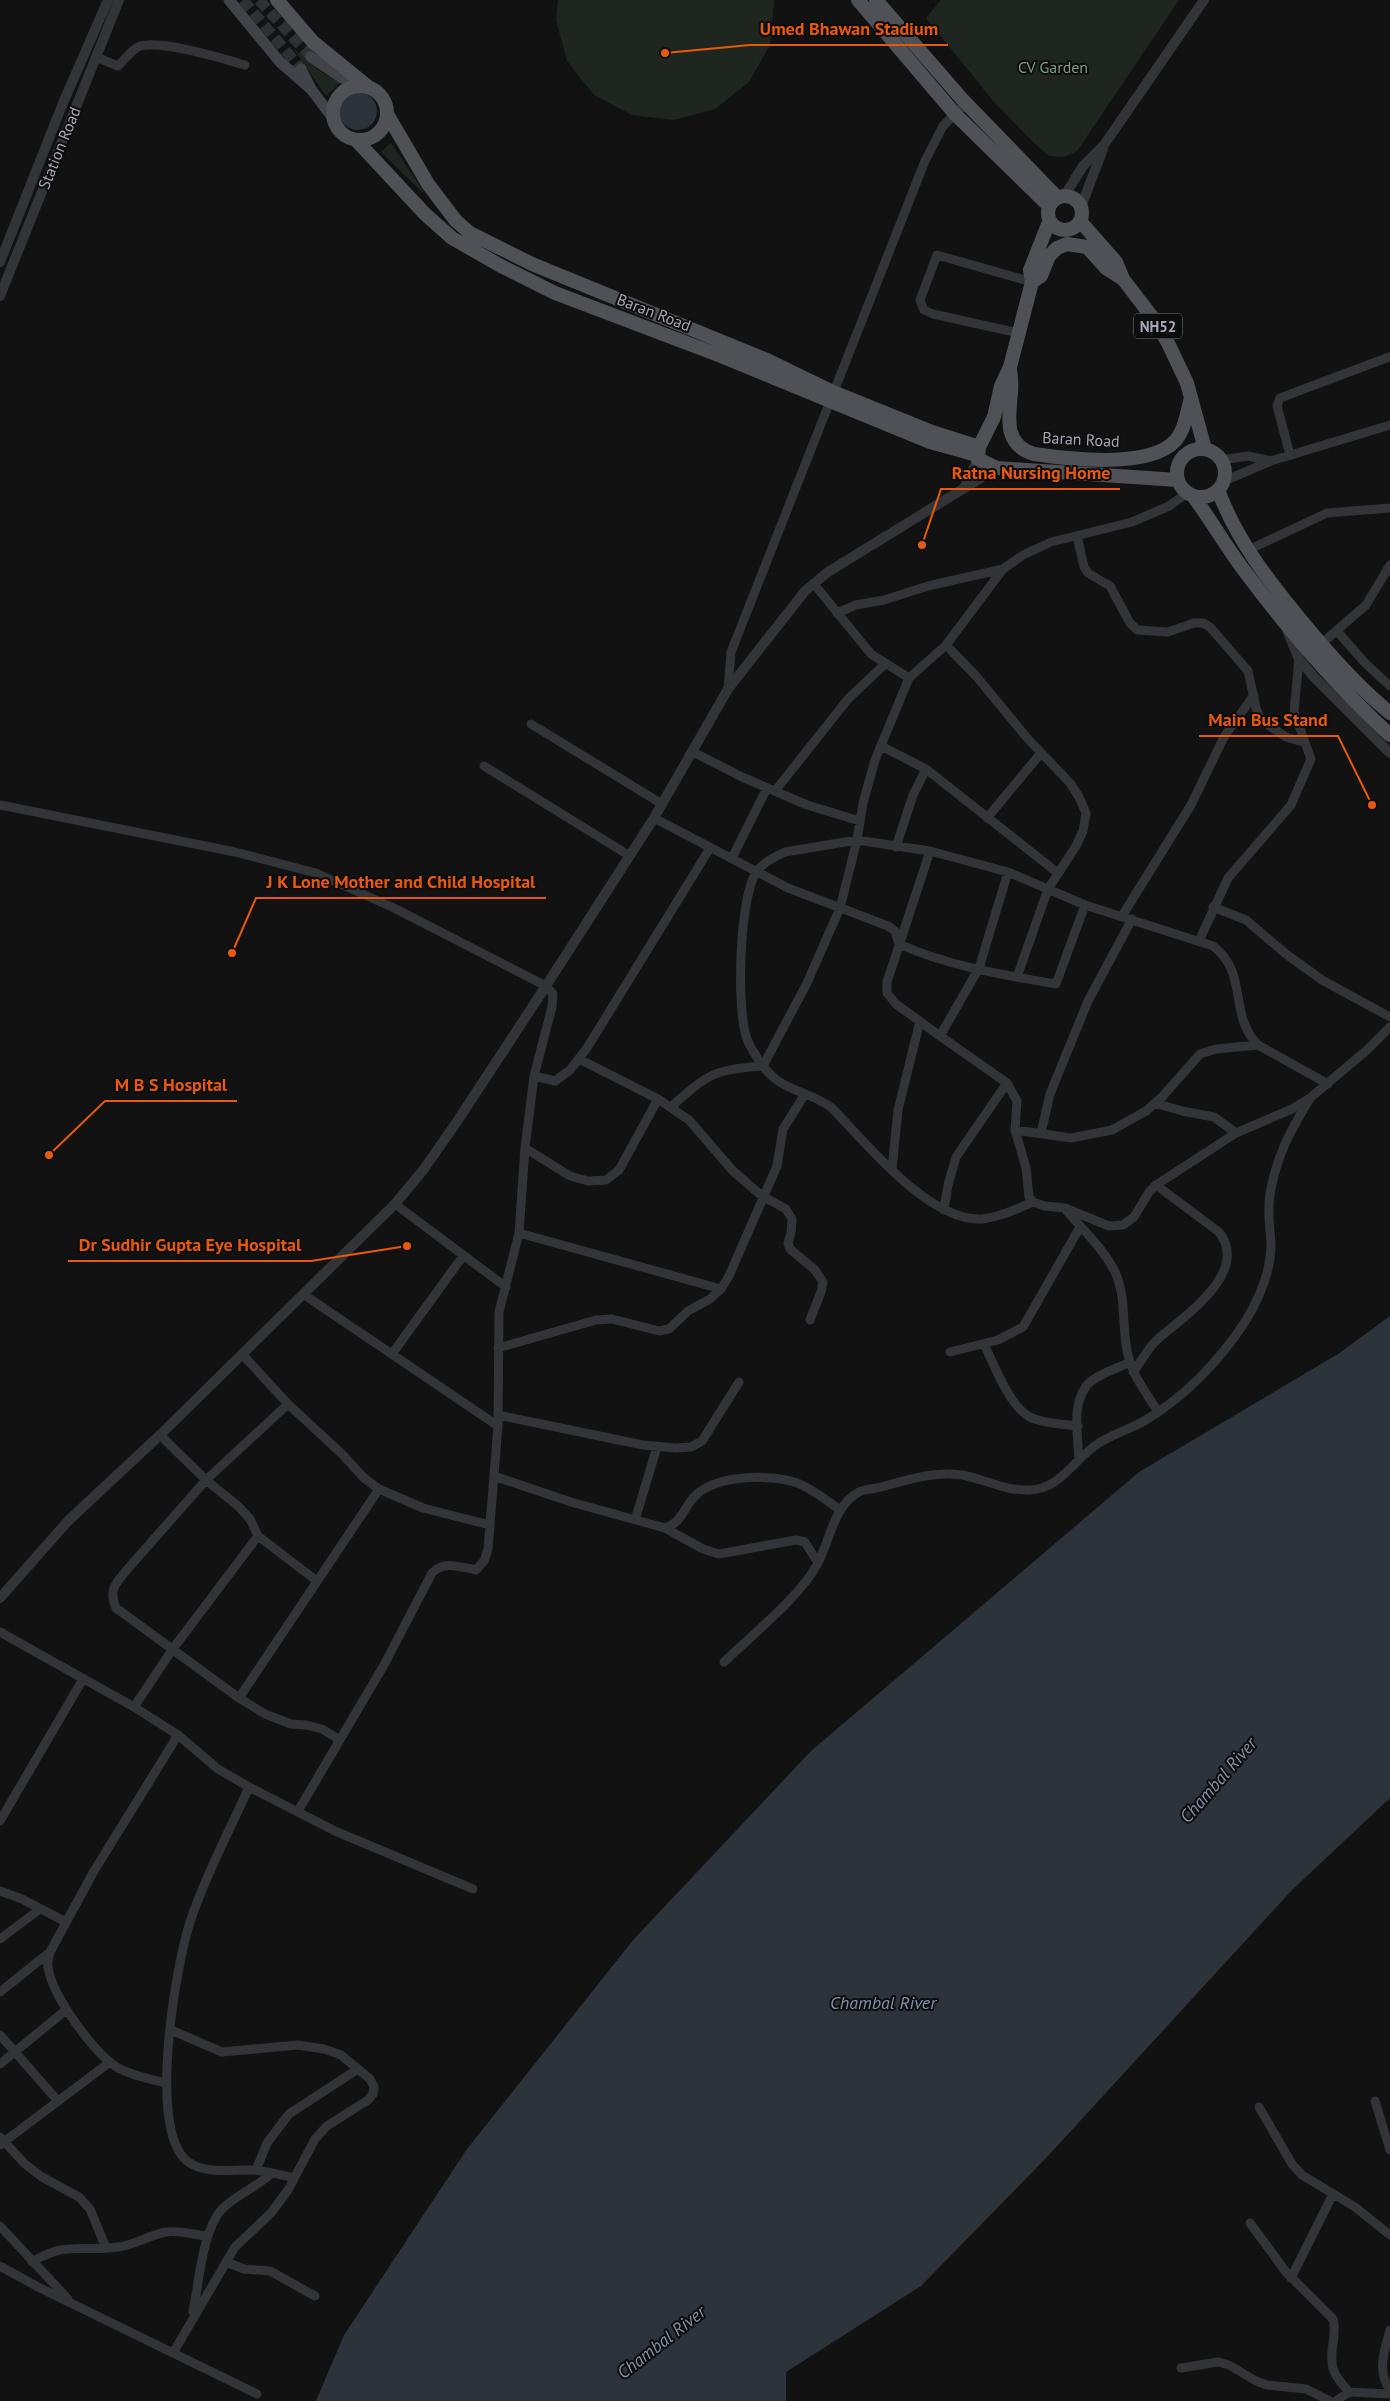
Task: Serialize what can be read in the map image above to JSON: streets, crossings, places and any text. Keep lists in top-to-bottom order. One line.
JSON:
{"streets":{"main road":["Baran Road","NH52"],"street":["Station Road"]},"crossings":[["Baran Road","NH52"]],"water":["Chambal River"],"parks":["CV Garden"],"places":["Umed Bhawan Stadium","Ratna Nursing Home","Main Bus Stand","J K Lone Mother and Child Hospital","M B S Hospital","Dr Sudhir Gupta Eye Hospital"]}
